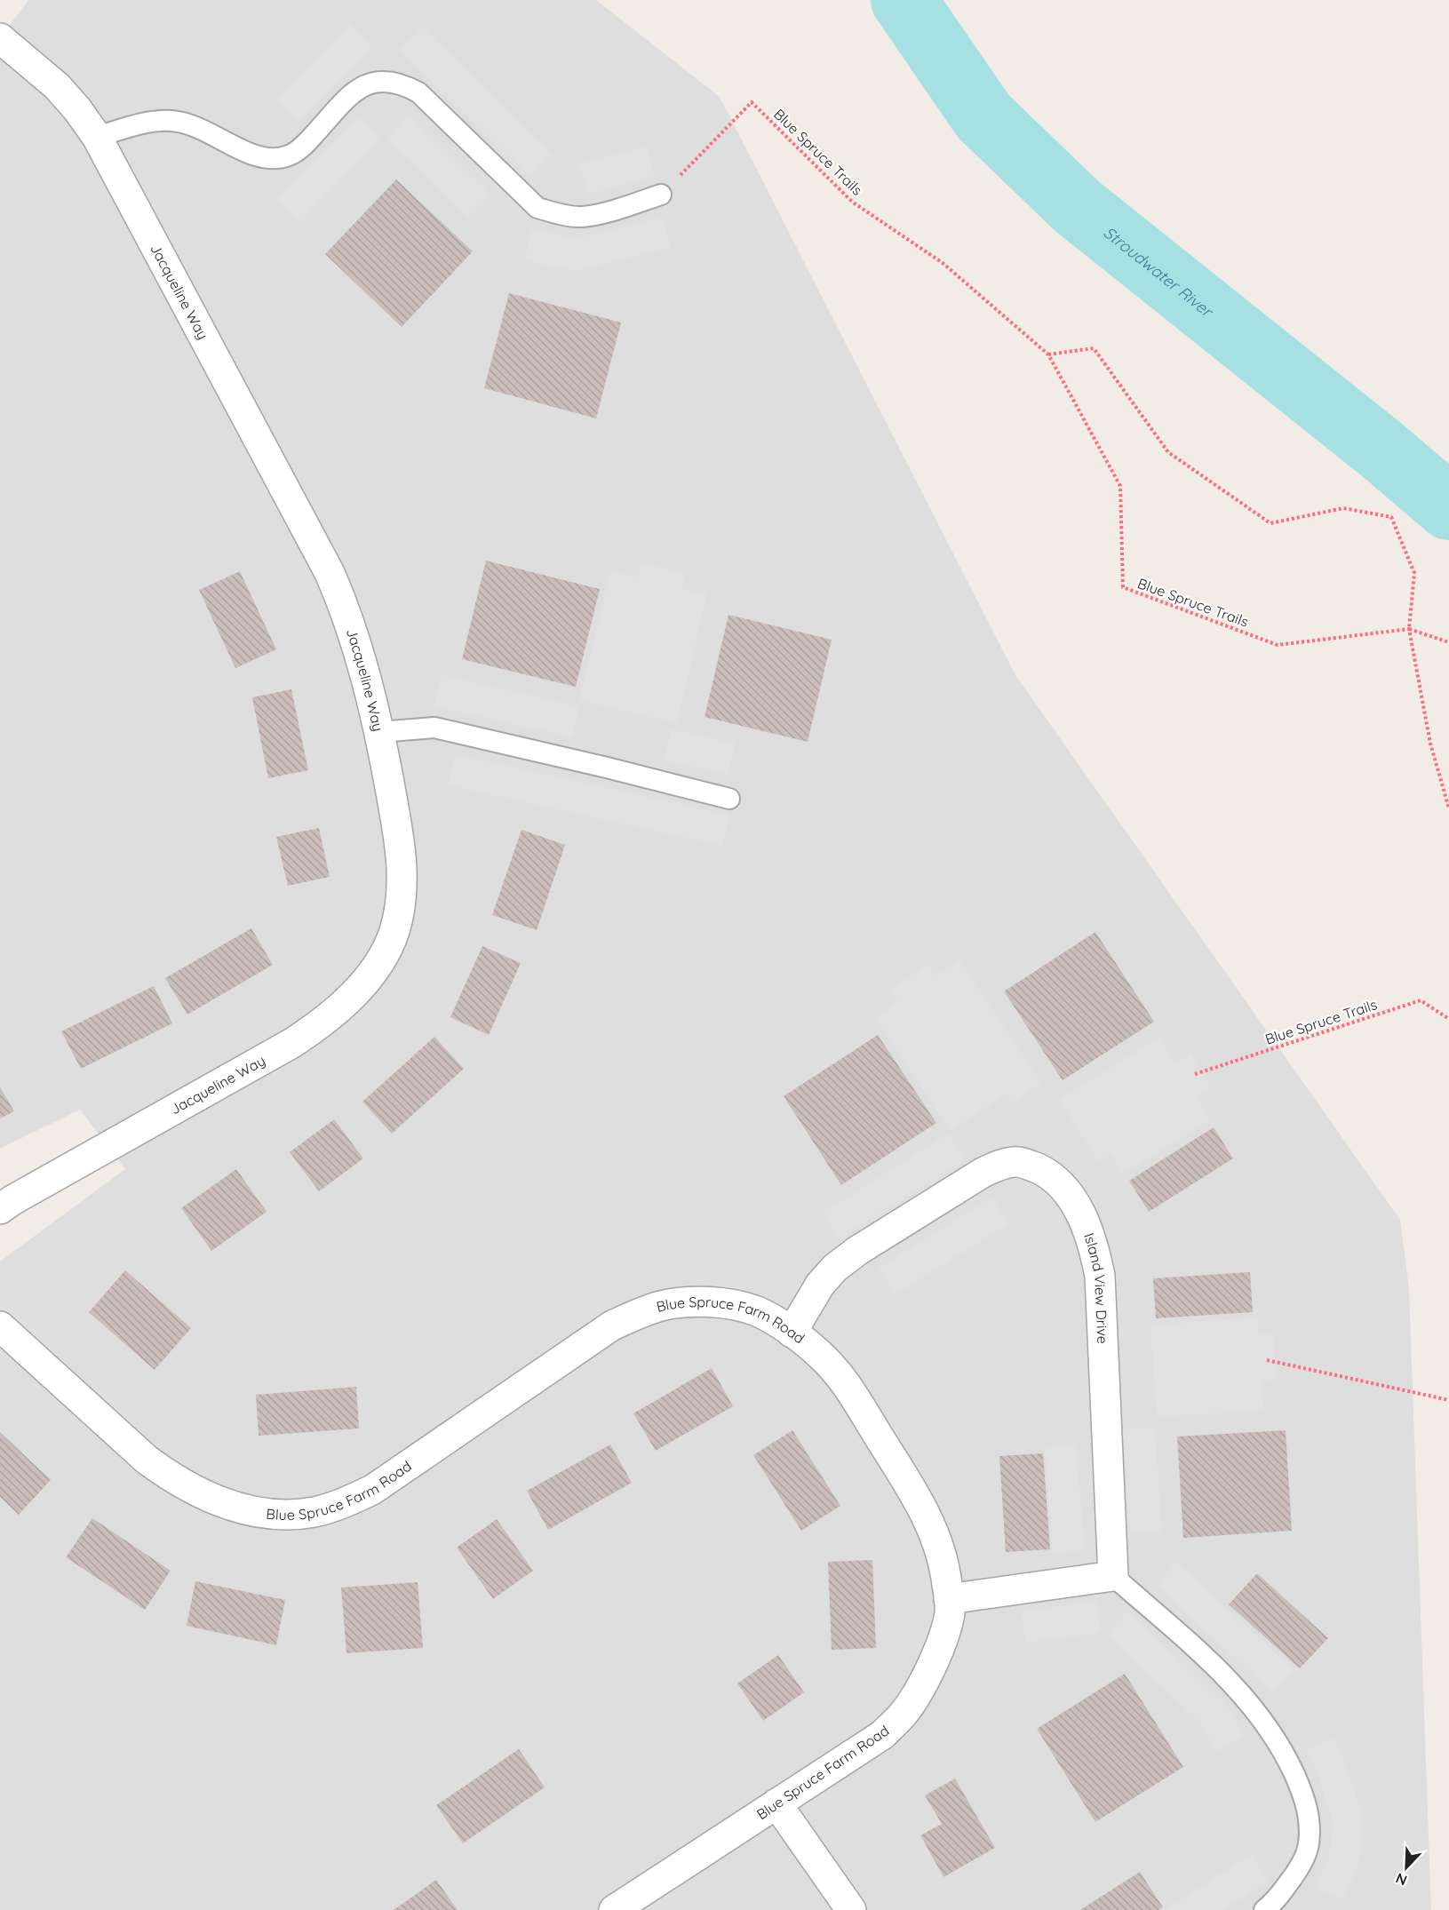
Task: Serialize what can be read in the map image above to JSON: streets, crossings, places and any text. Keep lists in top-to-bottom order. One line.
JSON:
{"streets":{"street":["Jacqueline Way","Island View Drive","Blue Spruce Farm Road"],"path":["Blue Spruce Trails"]},"crossings":[["Island View Drive","Blue Spruce Farm Road"]],"water":["Stroudwater River"],"north":"bottom left"}
